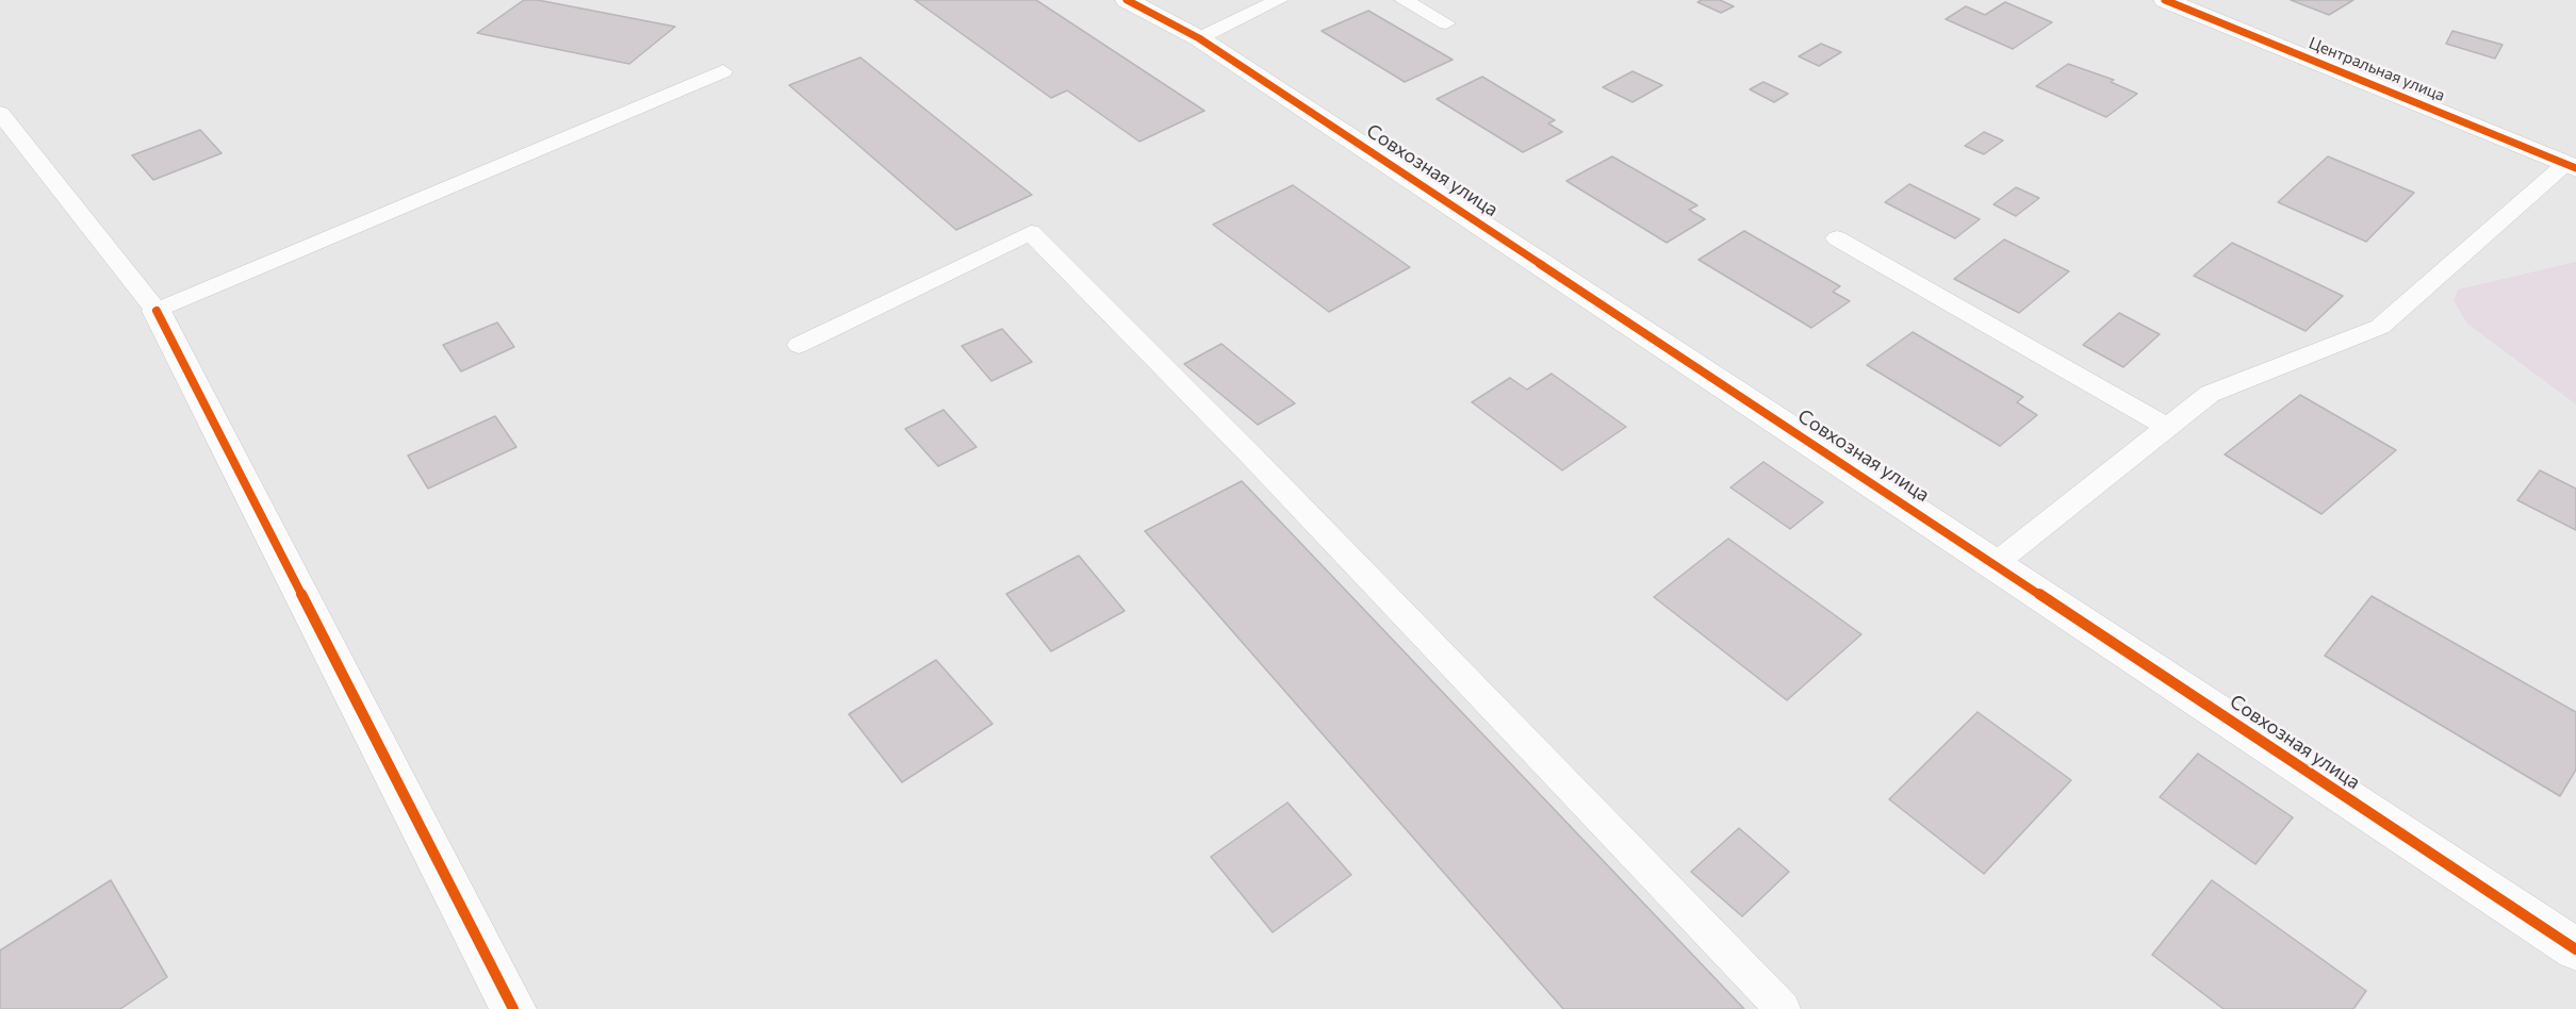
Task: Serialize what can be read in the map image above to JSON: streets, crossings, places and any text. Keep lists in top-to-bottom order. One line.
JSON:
{"streets":{"street":["Центральная улица","Совхозная улица"]}}
